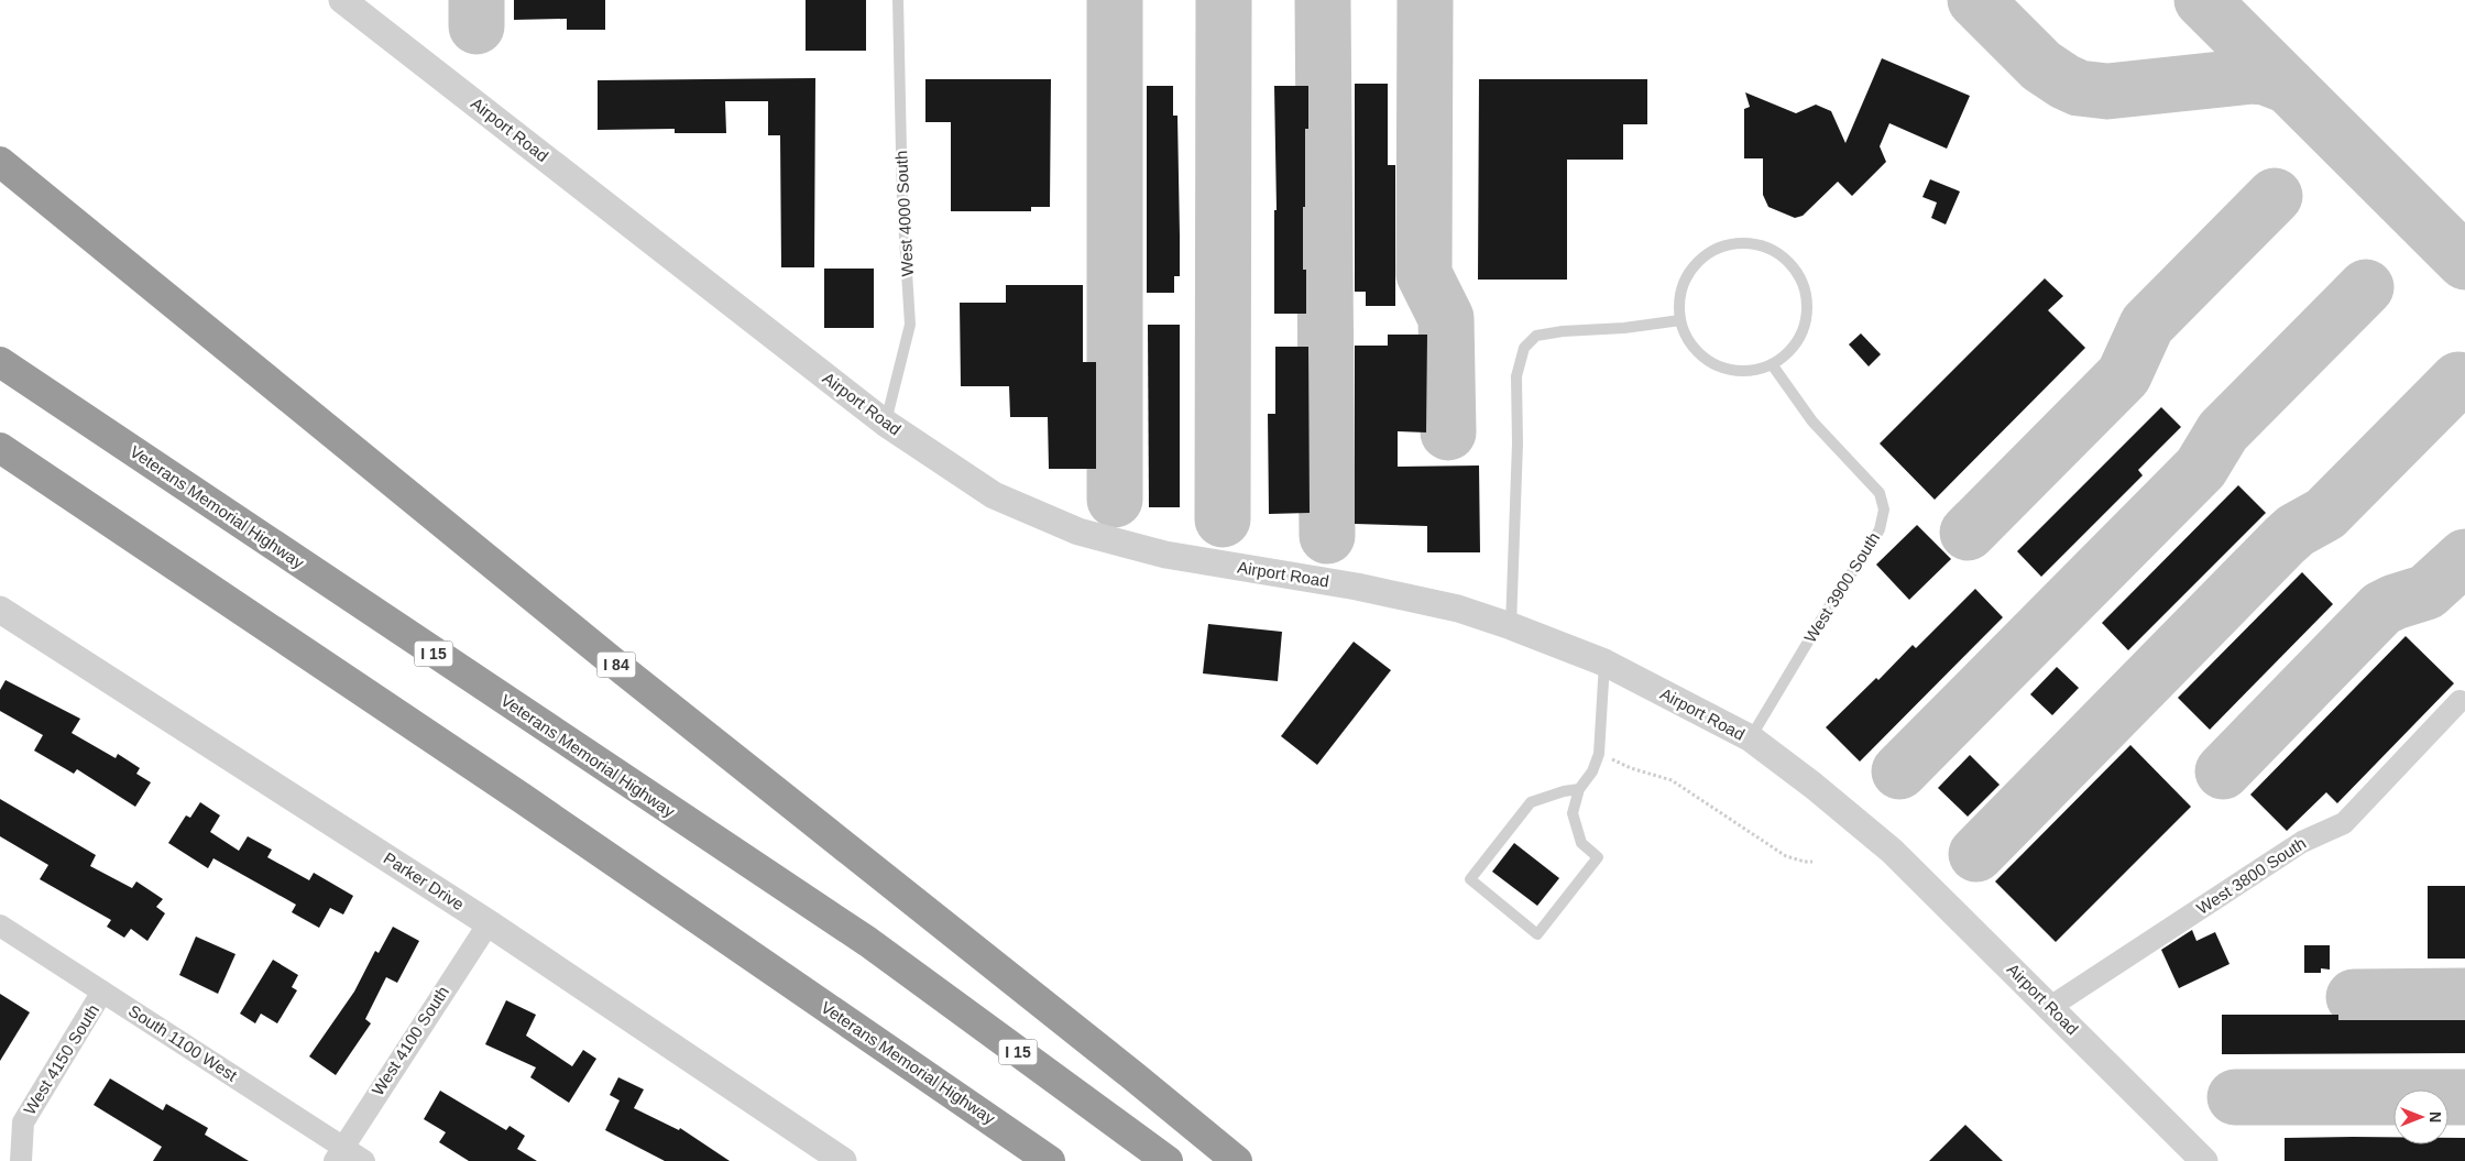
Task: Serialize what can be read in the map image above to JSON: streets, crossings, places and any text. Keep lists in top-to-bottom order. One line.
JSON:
{"streets":{"highway":["Veterans Memorial Highway","I 15","I 84"],"street":["Airport Road","West 3800 South","Parker Drive","West 4100 South","South 1100 West","West 4150 South"],"lane":["West 4000 South","West 3900 South"]},"crossings":[["Airport Road","West 4000 South"],["Airport Road","West 3900 South"],["Airport Road","West 3800 South"],["Parker Drive","West 4100 South"],["West 4100 South","South 1100 West"],["South 1100 West","West 4150 South"]],"north":"right"}
